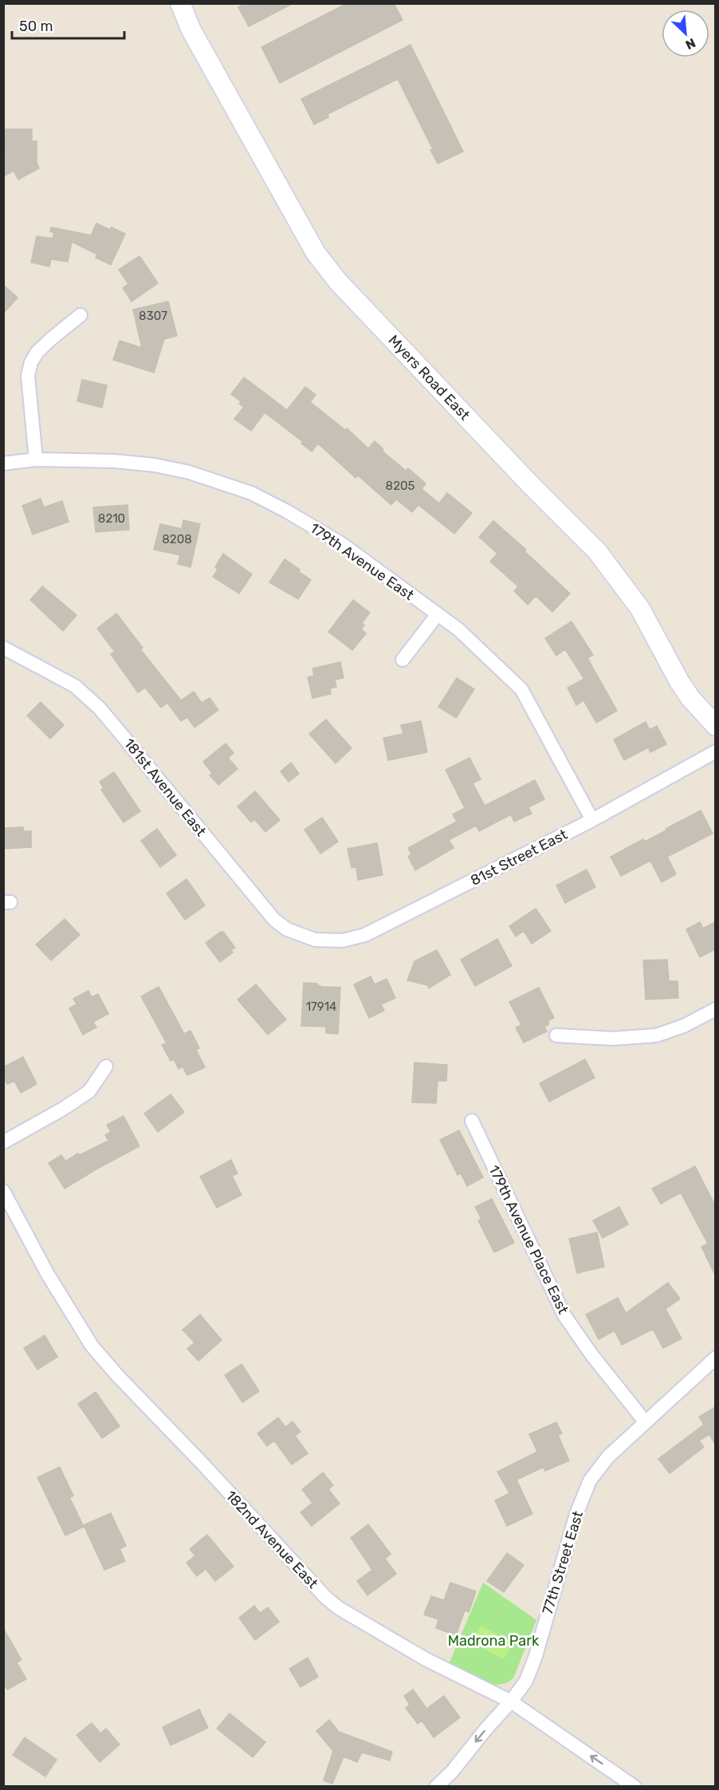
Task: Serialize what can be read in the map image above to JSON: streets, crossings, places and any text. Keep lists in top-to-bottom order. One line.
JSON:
{"streets":{"street":["Myers Road East","179th Avenue East","181st Avenue East","81st Street East","179th Avenue Place East","182nd Avenue East","77th Street East"]},"crossings":[["179th Avenue East","81st Street East"],["181st Avenue East","81st Street East"],["179th Avenue Place East","77th Street East"],["182nd Avenue East","77th Street East"]],"parks":["Madrona Park"],"house_numbers":["8307","8205","8210","8208","17914"],"scale_bar":"50 m","north":"bottom right"}
